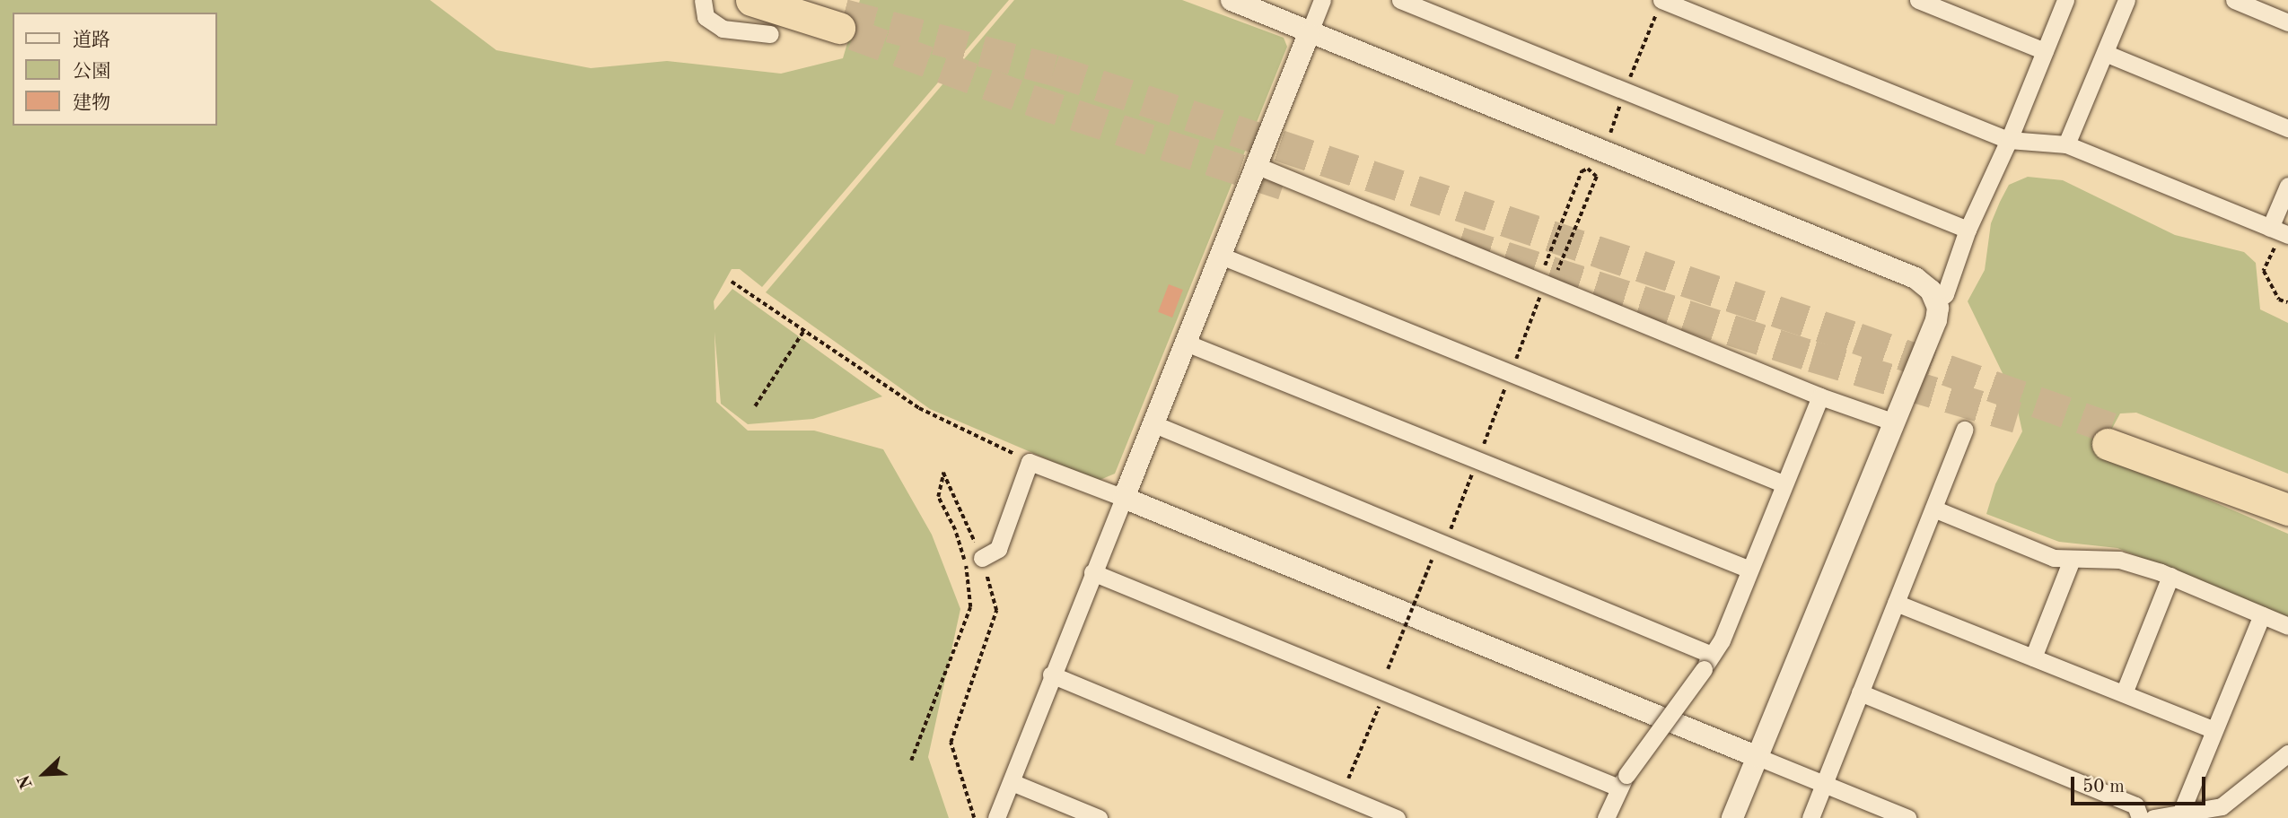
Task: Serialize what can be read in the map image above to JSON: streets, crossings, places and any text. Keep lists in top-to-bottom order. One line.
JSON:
{"legend":["道路","公園","建物"],"scale_bar":"50 m","north":"bottom left"}
